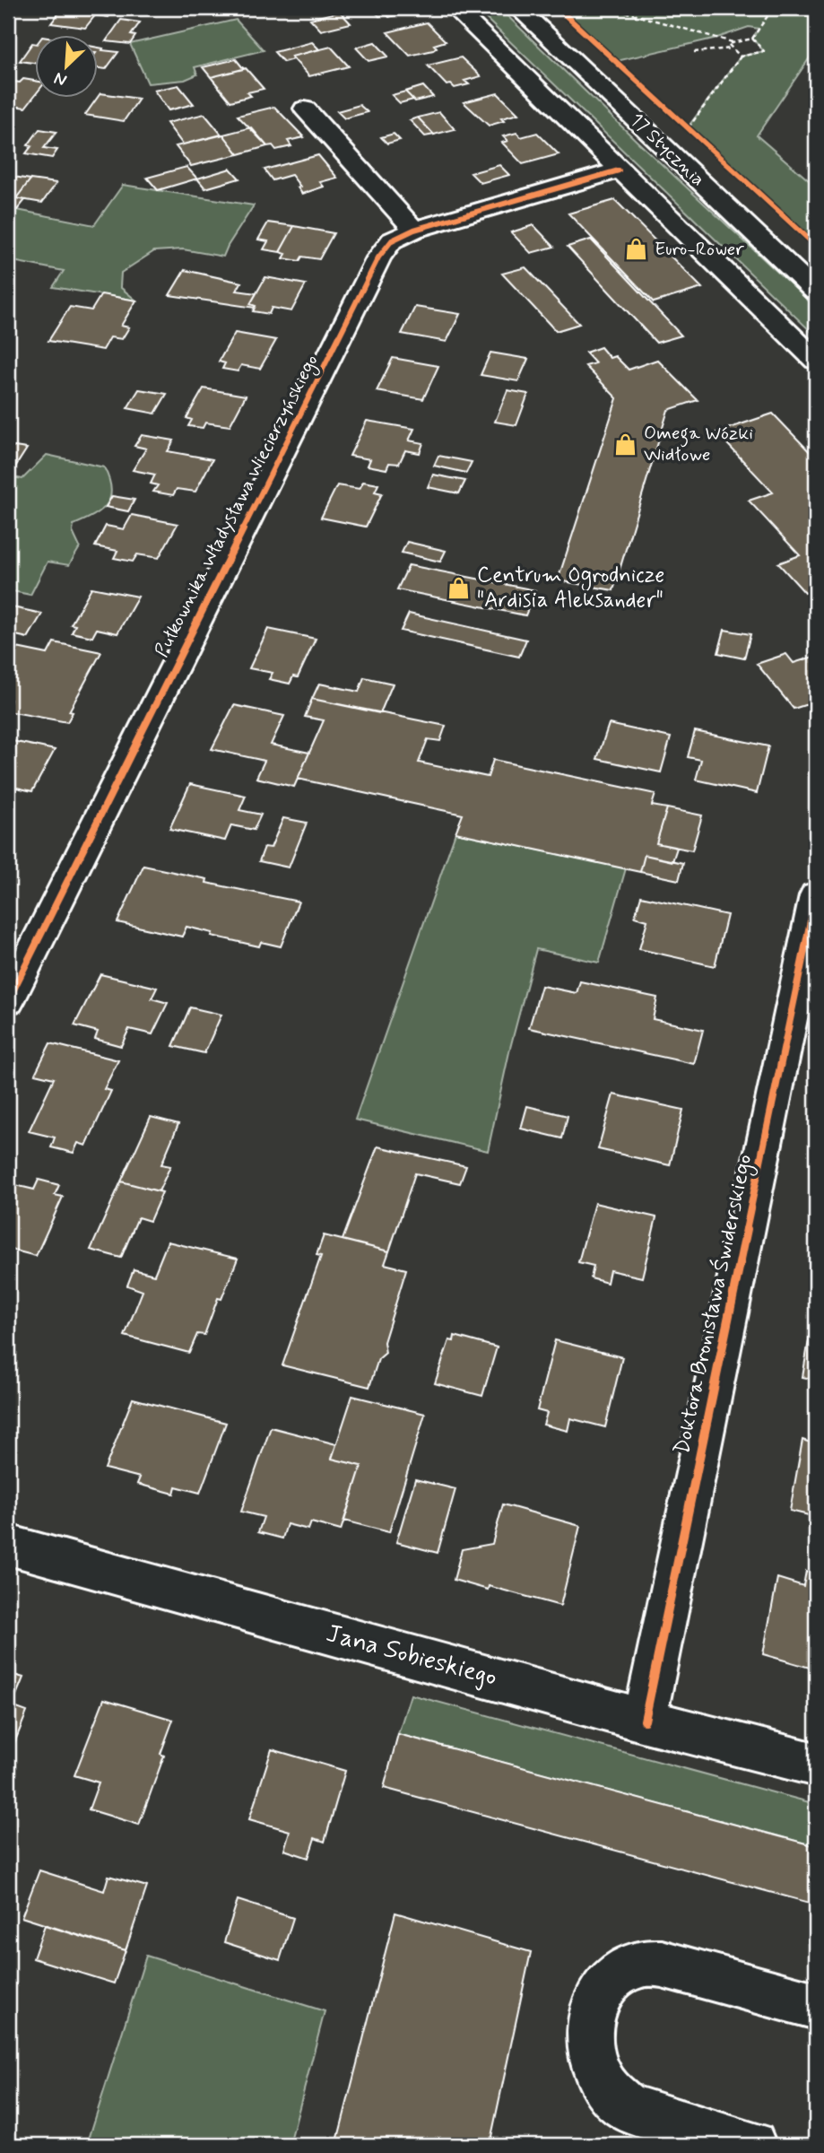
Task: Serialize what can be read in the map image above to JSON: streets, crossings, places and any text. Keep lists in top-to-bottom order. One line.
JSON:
{"streets":{"street":["17 Stycznia","Pułkownika Władysława Wiecierzyńskiego","Doktora Bronisława Świderskiego","Jana Sobieskiego"]},"crossings":[["Doktora Bronisława Świderskiego","Jana Sobieskiego"]],"places":{"shop":["Euro-Rower","Omega Wózki Widłowe","Centrum Ogrodnicze \"Ardisia Aleksander\""]},"north":"bottom left"}
